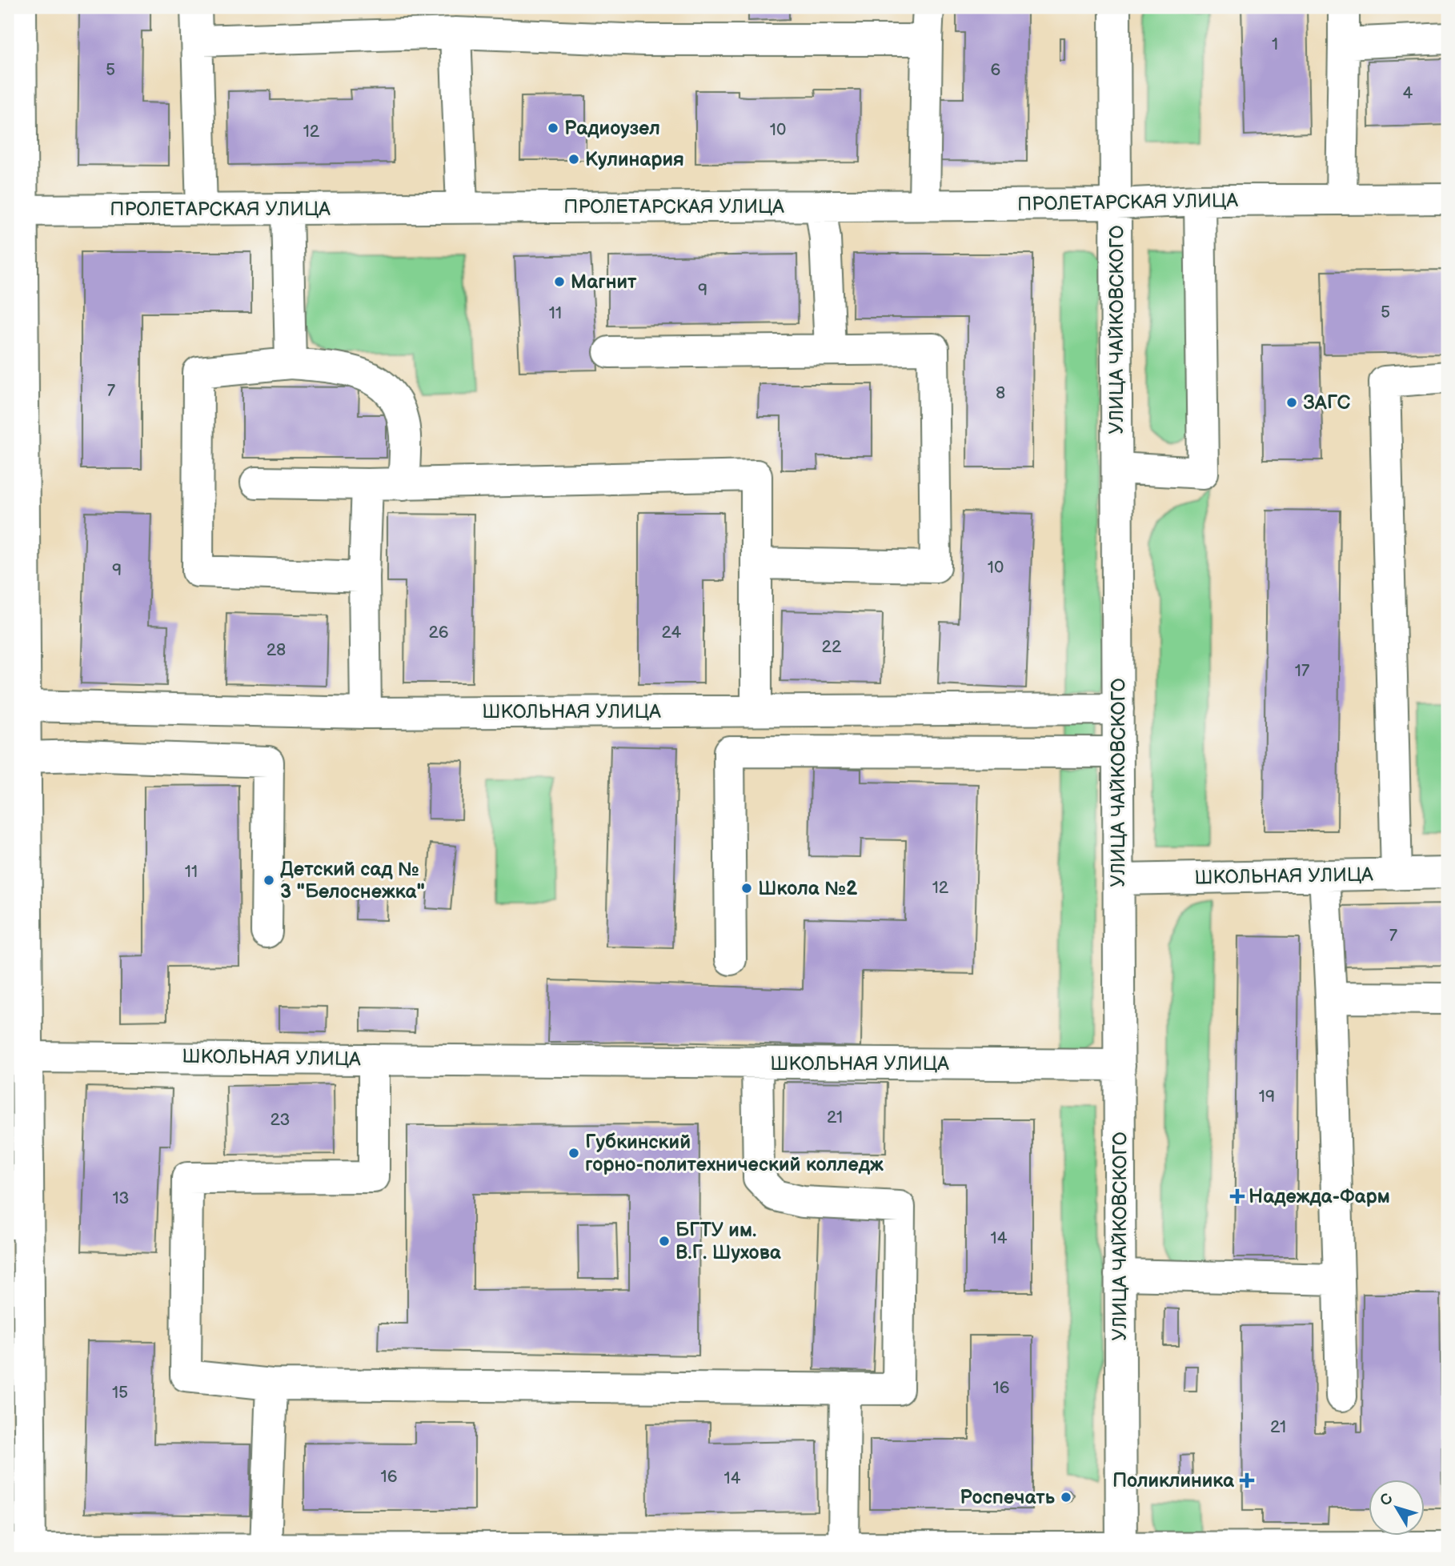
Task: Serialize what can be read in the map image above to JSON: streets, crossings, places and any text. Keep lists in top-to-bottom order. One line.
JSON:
{"streets":{"street":["ПРОЛЕТАРСКАЯ УЛИЦА","УЛИЦА ЧАЙКОВСКОГО","ШКОЛЬНАЯ УЛИЦА"]},"crossings":[["ПРОЛЕТАРСКАЯ УЛИЦА","УЛИЦА ЧАЙКОВСКОГО"],["УЛИЦА ЧАЙКОВСКОГО","ШКОЛЬНАЯ УЛИЦА"]],"places":{"other":["Радиоузел","Кулинария","Магнит","ЗАГС","Детский сад № 3 \"Белоснежка\"","Школа №2","Губкинский горно-политехнический колледж","БГТУ им. В.Г. Шухова","Роспечать"],"health":["Надежда-Фарм","Поликлиника"]},"house_numbers":["1","5","6","4","10","12","9","5","11","7","8","10","9","26","24","22","28","17","11","12","7","19","21","23","13","14","16","15","21","16","14"],"north":"top left"}
